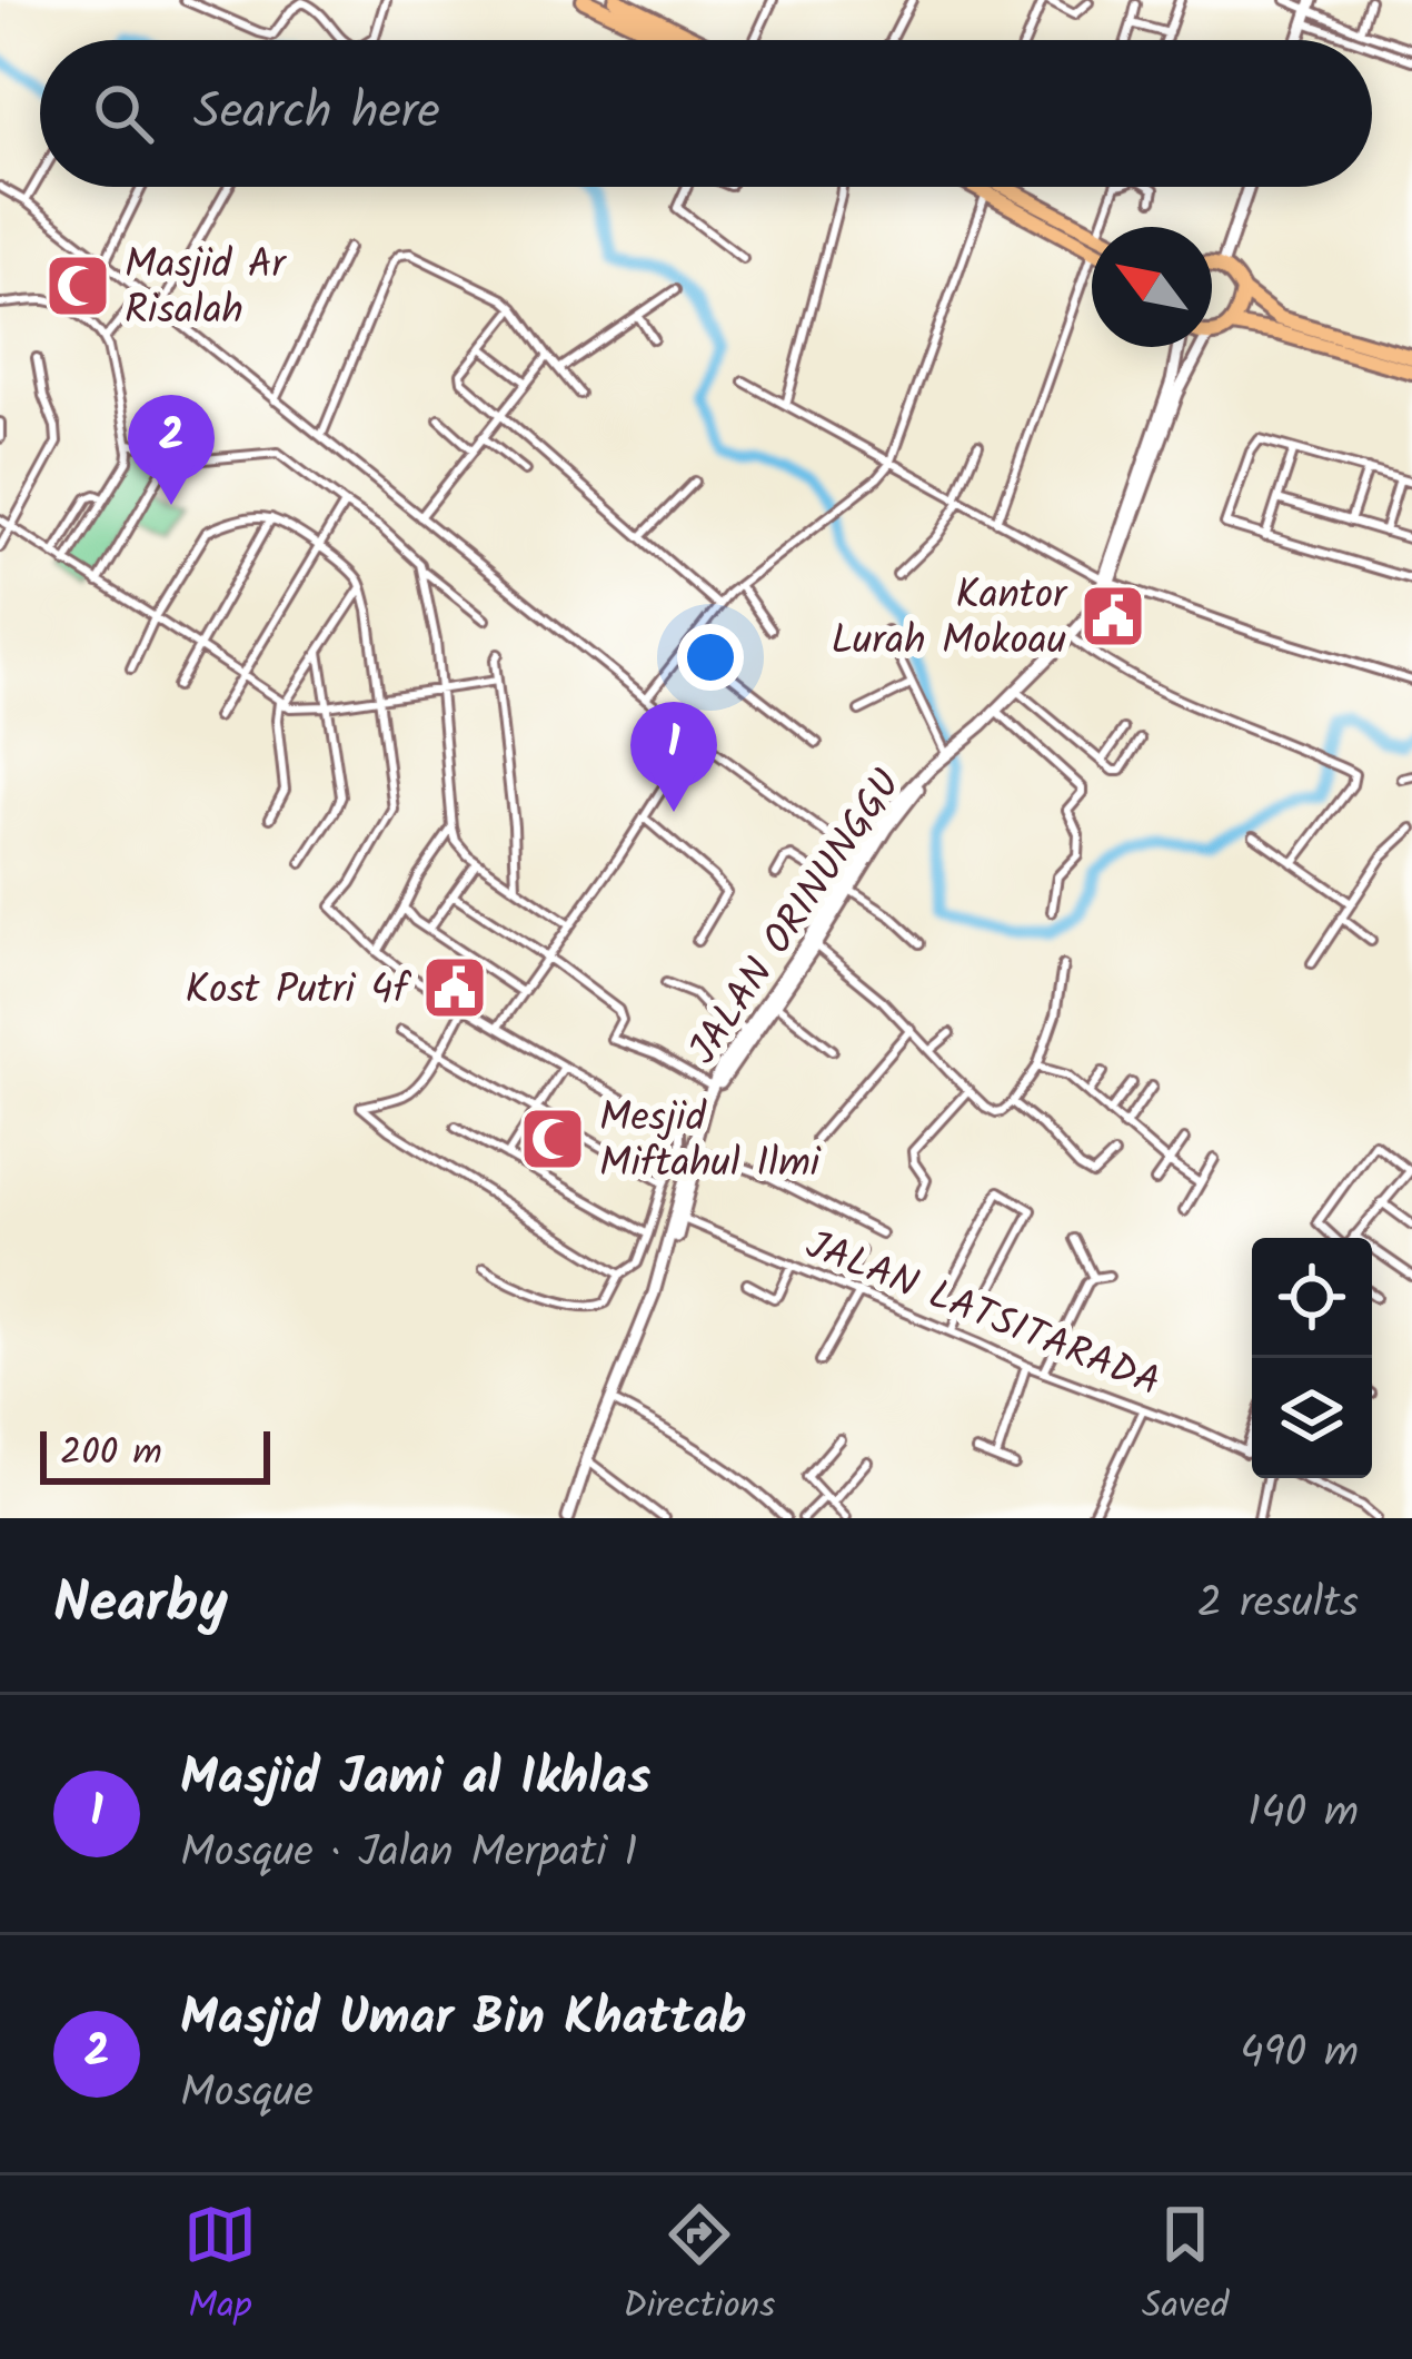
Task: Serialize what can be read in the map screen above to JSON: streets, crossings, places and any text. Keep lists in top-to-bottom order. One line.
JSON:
{"streets":{"street":["JALAN ORINUNGGU","JALAN LATSITARADA"]},"crossings":[["JALAN ORINUNGGU","JALAN LATSITARADA"]],"places":{"mosque":["Masjid Ar Risalah","Mesjid Miftahul Ilmi"],"public building":["Kantor Lurah Mokoau","Kost Putri 4f"]},"scale_bar":"200 m","north":"top left","page":{"search":"Search here","pins":["2","1"],"scale":"200 m","heading":["Nearby","2 results"],"list":[{"mark":"1","name":"Masjid Jami al Ikhlas","note":"Mosque · Jalan Merpati 1","value":"140 m"},{"mark":"2","name":"Masjid Umar Bin Khattab","note":"Mosque","value":"490 m"}],"nav":["Map","Directions","Saved"]}}
